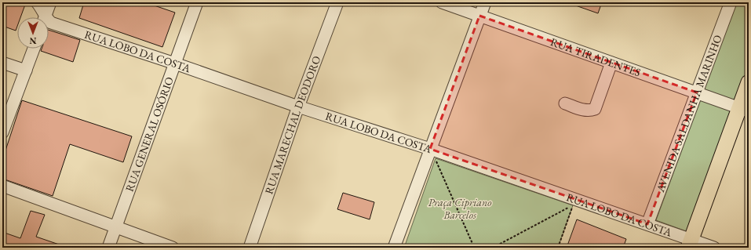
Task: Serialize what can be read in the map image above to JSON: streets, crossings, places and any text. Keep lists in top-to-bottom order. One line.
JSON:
{"streets":{"street":["RUA LOBO DA COSTA","RUA TIRADENTES","AVENIDA SALDANHA MARINHO","RUA MARECHAL DEODORO","RUA GENERAL OSÓRIO"]},"crossings":[["RUA LOBO DA COSTA","AVENIDA SALDANHA MARINHO"],["RUA LOBO DA COSTA","RUA MARECHAL DEODORO"],["RUA LOBO DA COSTA","RUA GENERAL OSÓRIO"],["RUA TIRADENTES","AVENIDA SALDANHA MARINHO"]],"parks":["Praça Cipriano Barcelos"],"north":"bottom"}
